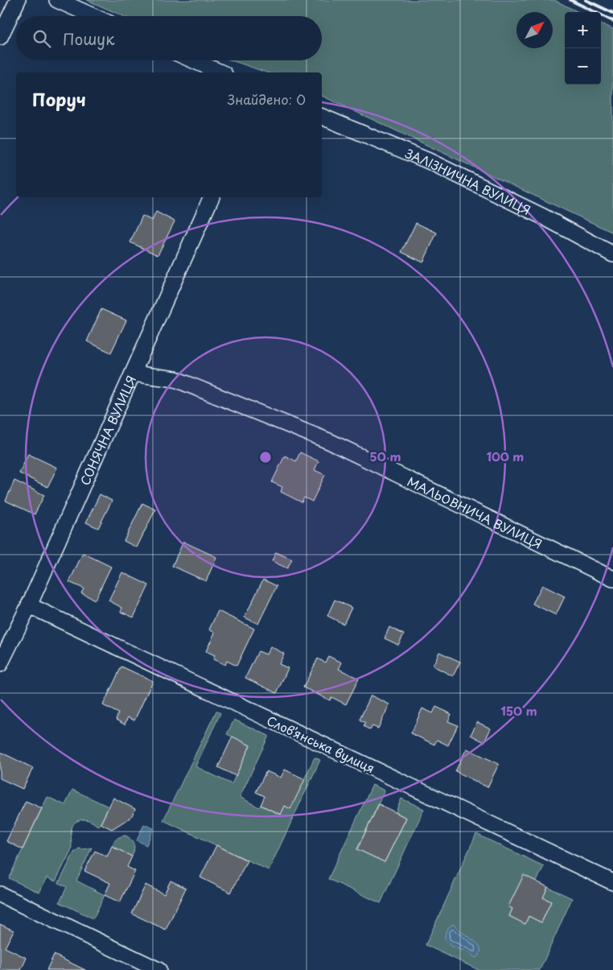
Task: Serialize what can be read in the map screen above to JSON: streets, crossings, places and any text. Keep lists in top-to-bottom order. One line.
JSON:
{"streets":{"street":["ЗАЛІЗНИЧНА ВУЛИЦЯ","СОНЯЧНА ВУЛИЦЯ","МАЛЬОВНИЧА ВУЛИЦЯ","Словʼянська вулиця"]},"crossings":[["СОНЯЧНА ВУЛИЦЯ","МАЛЬОВНИЧА ВУЛИЦЯ"],["СОНЯЧНА ВУЛИЦЯ","Словʼянська вулиця"]],"north":"top right","page":{"map_buttons":["+","−"],"search":"Пошук","heading":["Поруч","Знайдено: 0"]},"rings":["50 m","100 m","150 m"]}
